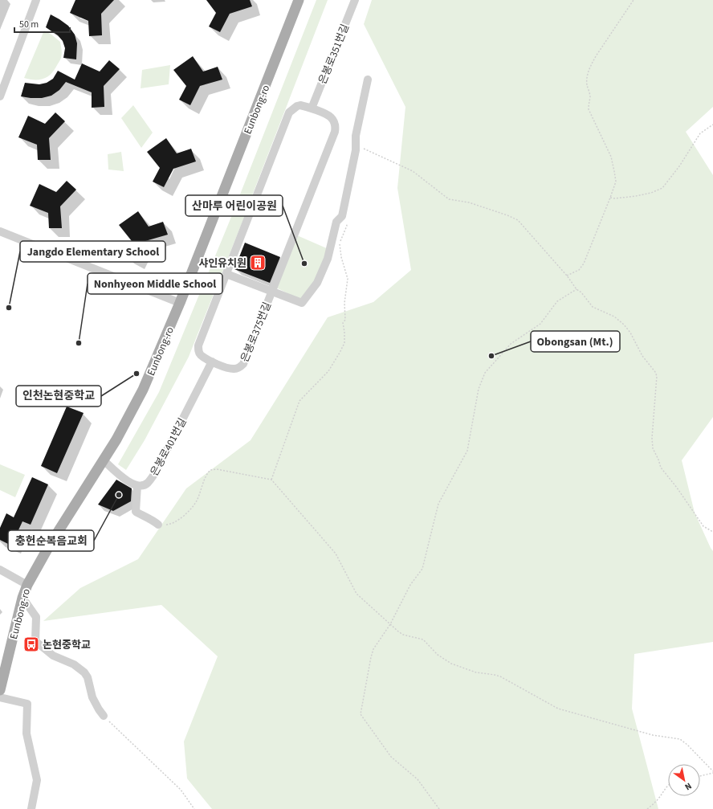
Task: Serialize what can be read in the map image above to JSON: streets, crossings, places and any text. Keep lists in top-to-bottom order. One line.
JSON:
{"streets":{"main road":["Eunbong-ro"],"street":["은봉로351번길","은봉로375번길","은봉로401번길"]},"crossings":[["은봉로351번길","은봉로375번길"],["은봉로375번길","은봉로401번길"]],"places":{"building":["샤인유치원"],"other":["산마루 어린이공원","Jangdo Elementary School","Nonhyeon Middle School","Obongsan (Mt.)","인천논현중학교","충헌순복음교회"],"bus stop":["논현중학교"]},"scale_bar":"50 m","north":"bottom right"}
